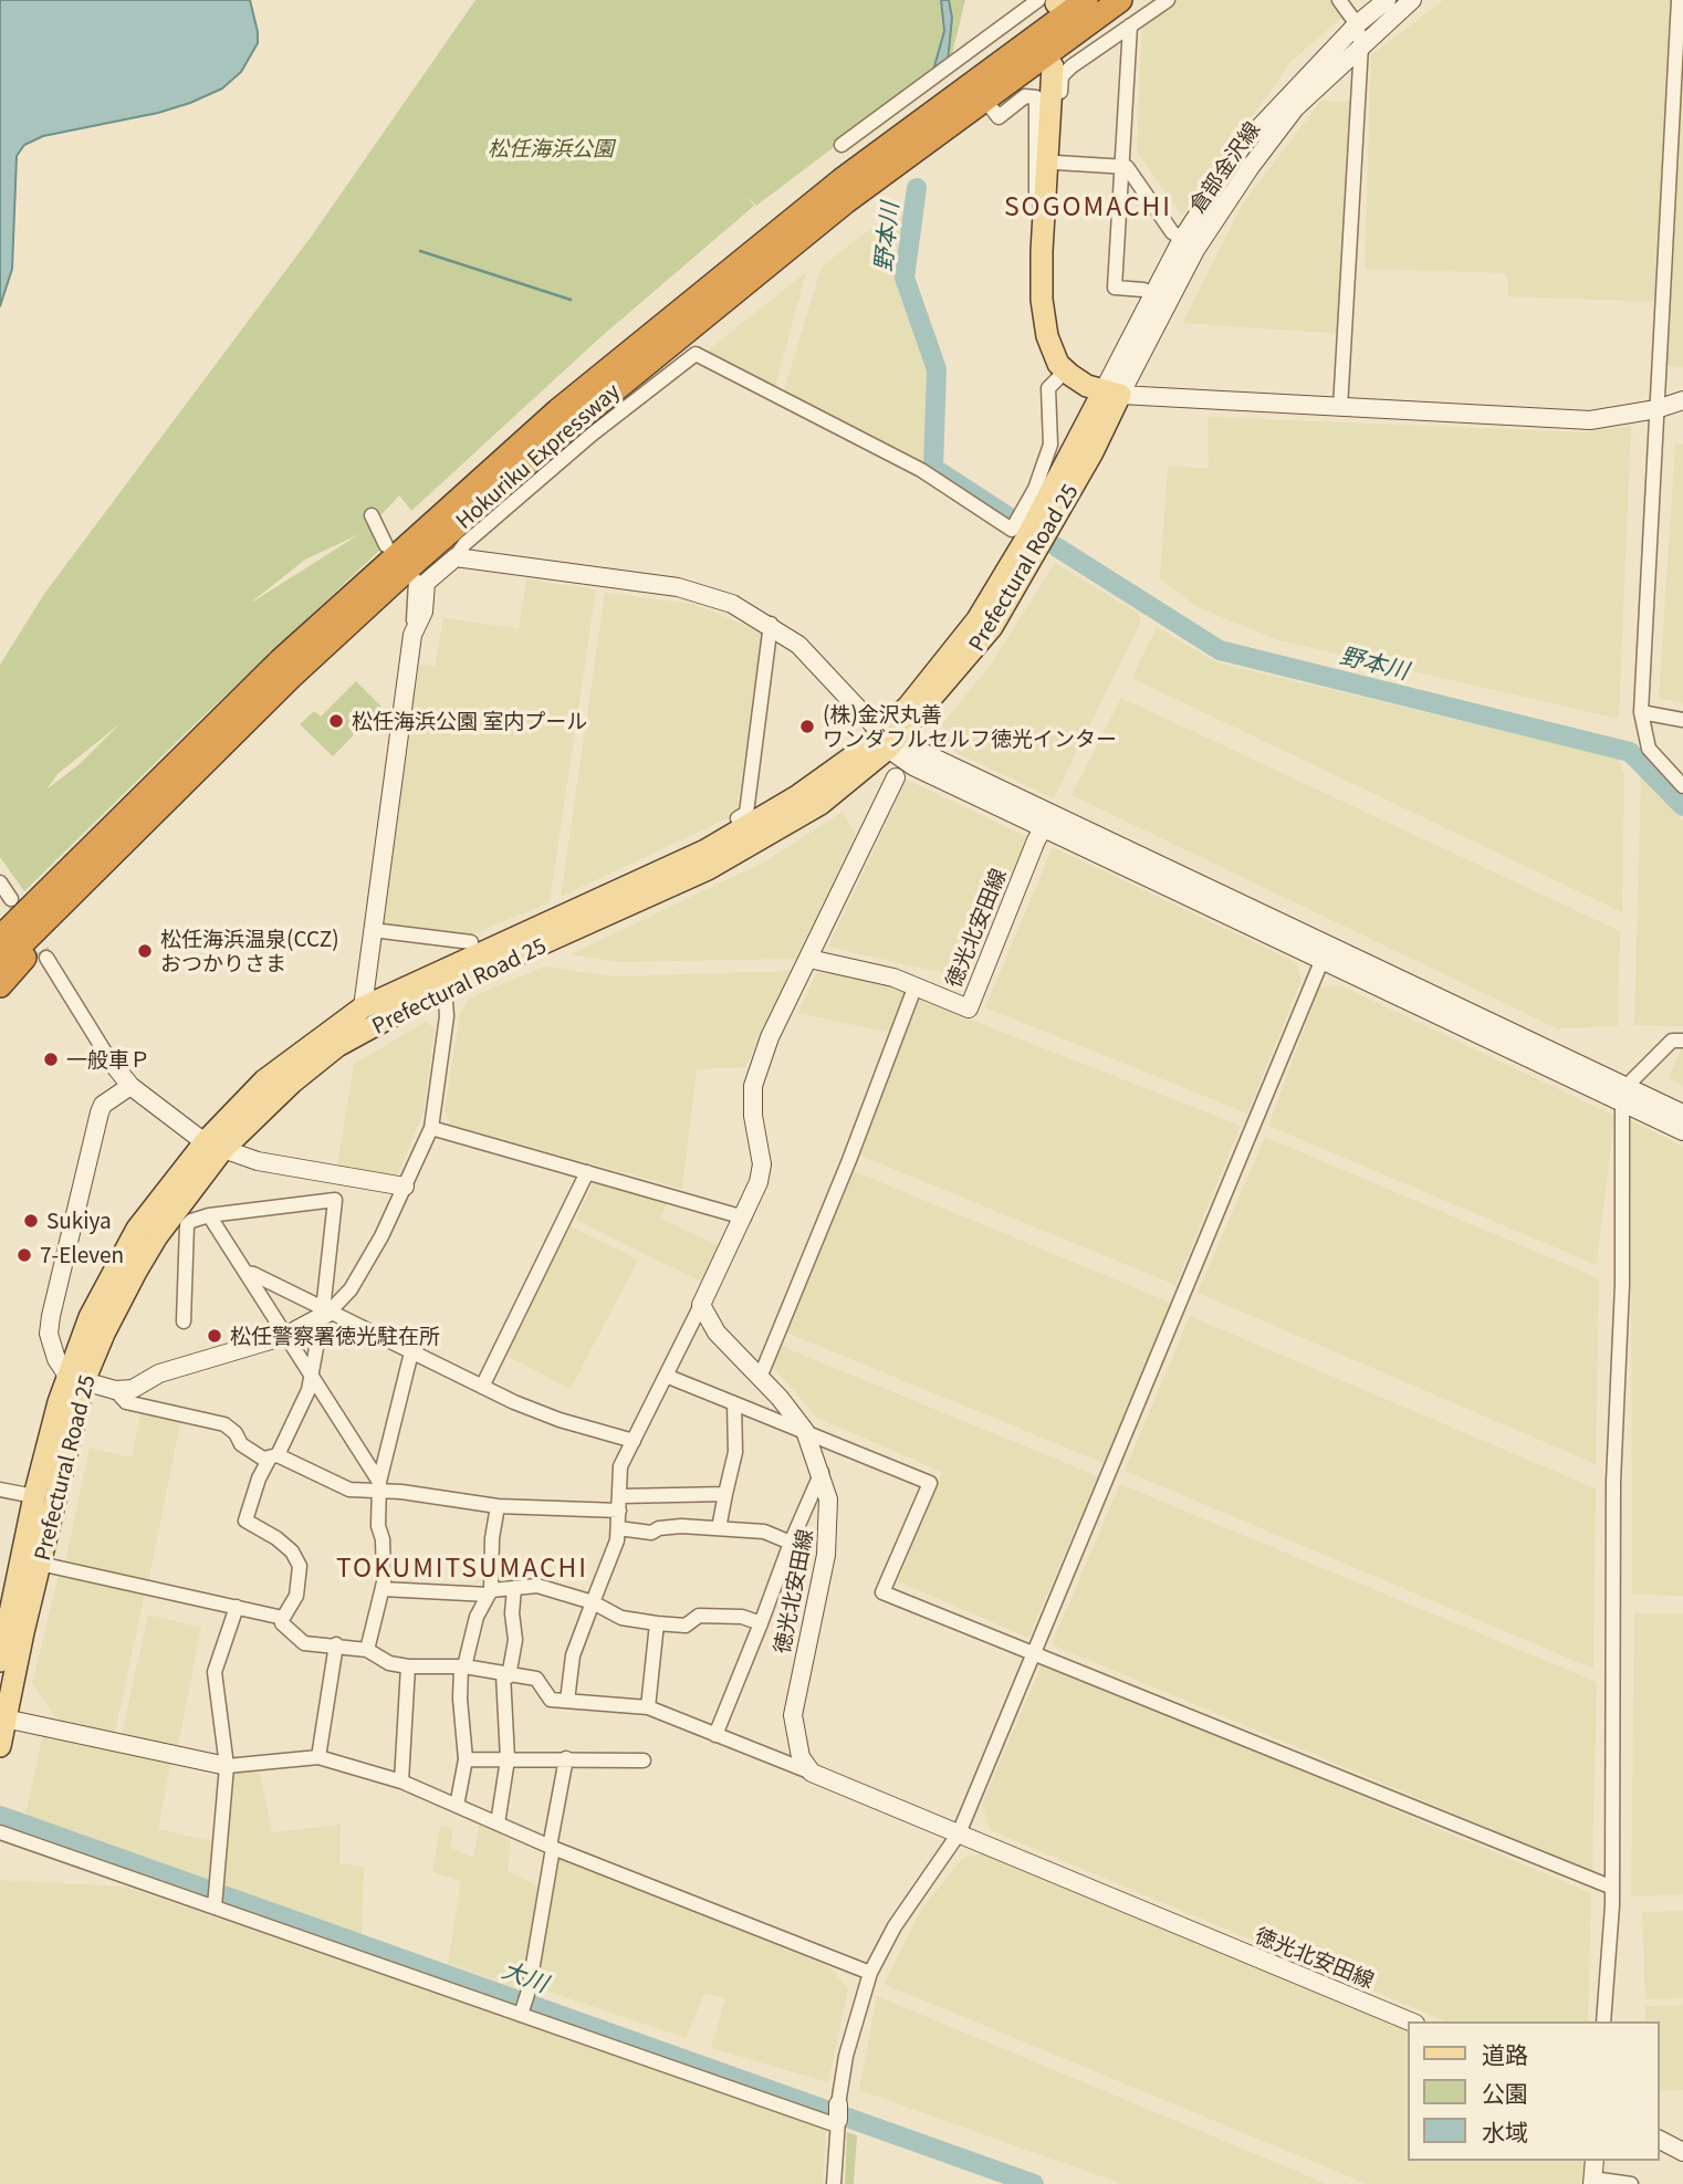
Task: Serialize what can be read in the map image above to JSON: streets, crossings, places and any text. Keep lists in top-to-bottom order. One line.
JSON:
{"streets":{"highway":["Hokuriku Expressway"],"main road":["Prefectural Road 25"],"street":["倉部金沢線","徳光北安田線"]},"crossings":[["倉部金沢線","Prefectural Road 25"]],"districts":["SOGOMACHI","TOKUMITSUMACHI"],"water":["野本川","大川"],"parks":["松任海浜公園"],"places":["松任海浜公園 室内プール","(株)金沢丸善 ワンダフルセルフ徳光インター","松任海浜温泉(CCZ) おつかりさま","一般車Ｐ","Sukiya","7-Eleven","松任警察署徳光駐在所"],"legend":["道路","公園","水域"]}
